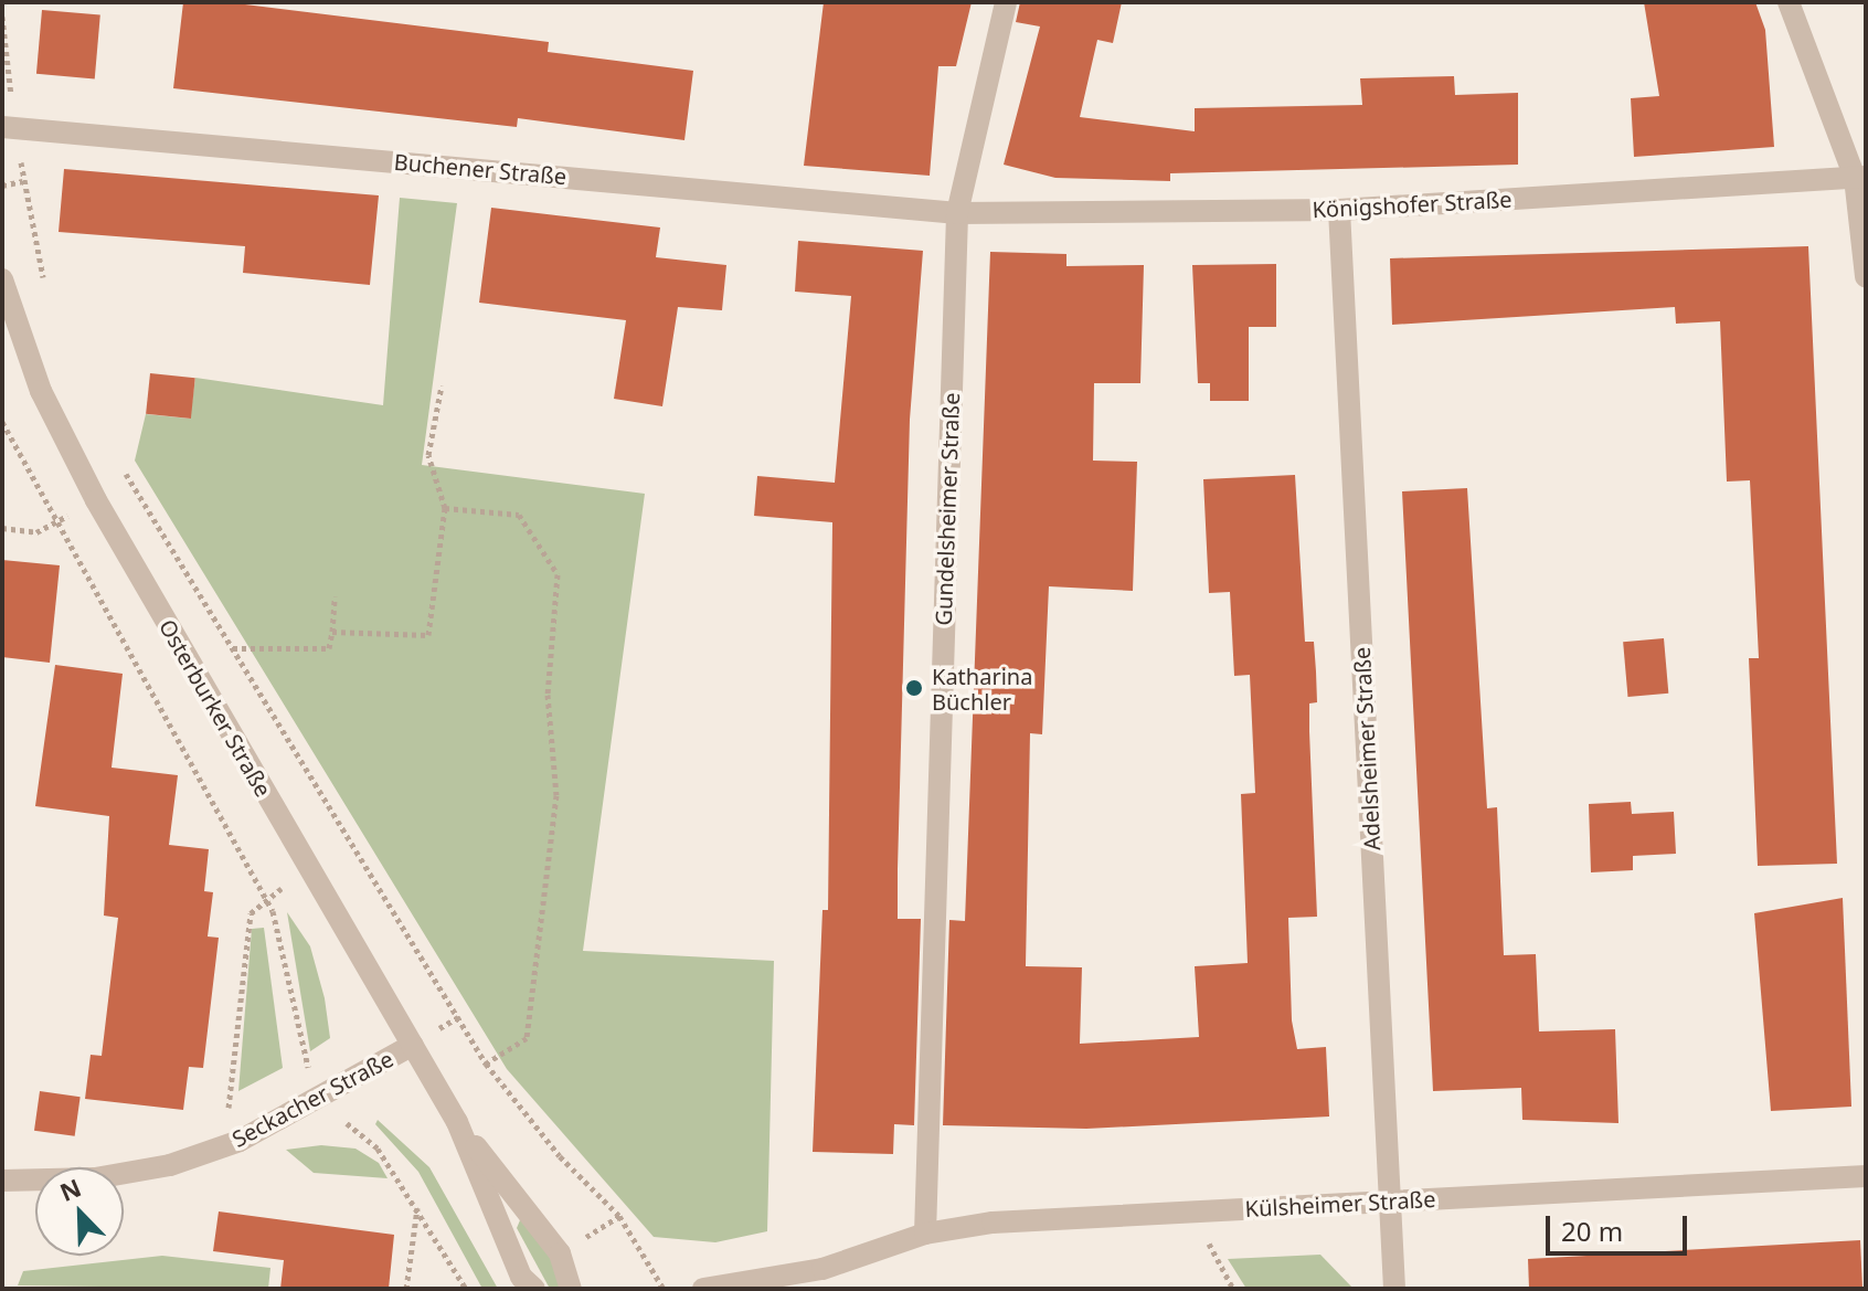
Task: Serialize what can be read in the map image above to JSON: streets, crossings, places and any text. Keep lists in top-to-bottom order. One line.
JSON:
{"streets":{"street":["Buchener Straße","Königshofer Straße","Gundelsheimer Straße","Osterburker Straße","Adelsheimer Straße","Seckacher Straße","Külsheimer Straße"]},"crossings":[["Buchener Straße","Königshofer Straße"],["Buchener Straße","Gundelsheimer Straße"],["Königshofer Straße","Gundelsheimer Straße"],["Königshofer Straße","Adelsheimer Straße"],["Gundelsheimer Straße","Külsheimer Straße"],["Osterburker Straße","Seckacher Straße"],["Adelsheimer Straße","Külsheimer Straße"]],"places":["Katharina Büchler"],"scale_bar":"20 m","north":"top left"}
